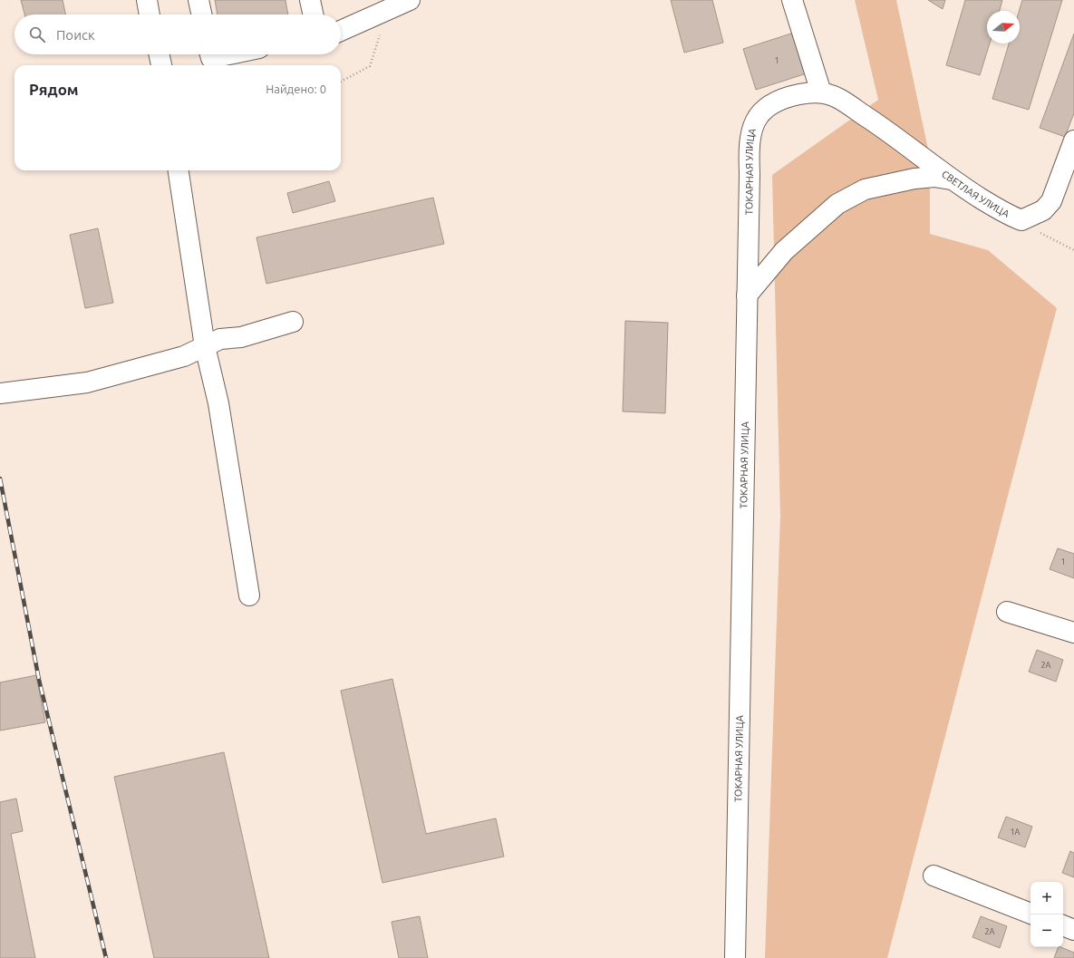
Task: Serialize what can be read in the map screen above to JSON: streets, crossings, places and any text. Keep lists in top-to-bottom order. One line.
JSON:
{"streets":{"street":["ТОКАРНАЯ УЛИЦА","СВЕТЛАЯ УЛИЦА"]},"crossings":[["ТОКАРНАЯ УЛИЦА","СВЕТЛАЯ УЛИЦА"]],"house_numbers":["1","1","2А","1А","2А"],"north":"right","page":{"search":"Поиск","heading":["Рядом","Найдено: 0"],"map_buttons":["+","−"]}}
